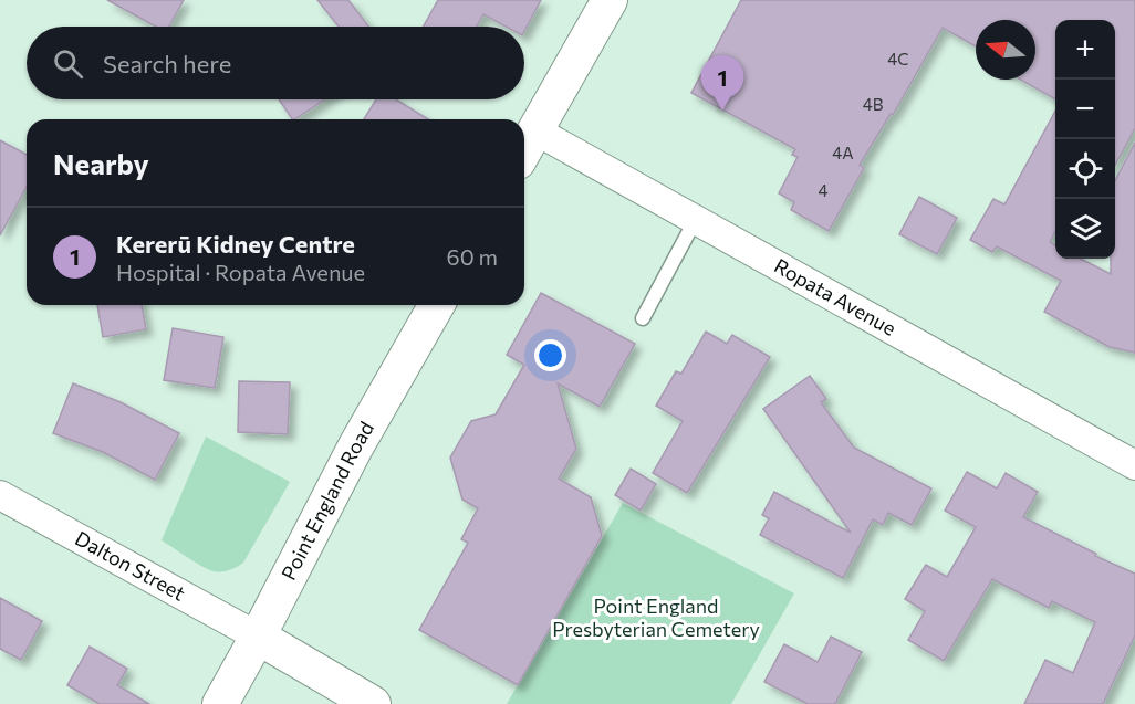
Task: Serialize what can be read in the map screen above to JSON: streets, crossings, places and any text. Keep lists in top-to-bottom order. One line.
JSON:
{"streets":{"street":["Ropata Avenue","Point England Road","Dalton Street"]},"crossings":[["Point England Road","Dalton Street"]],"parks":["Point England Presbyterian Cemetery"],"house_numbers":["4C","4B","4A","4"],"north":"left","page":{"map_buttons":["+","−"],"search":"Search here","pins":"1","heading":"Nearby","list":[{"mark":"1","name":"Kererū Kidney Centre","note":"Hospital · Ropata Avenue","value":"60 m"}]}}
